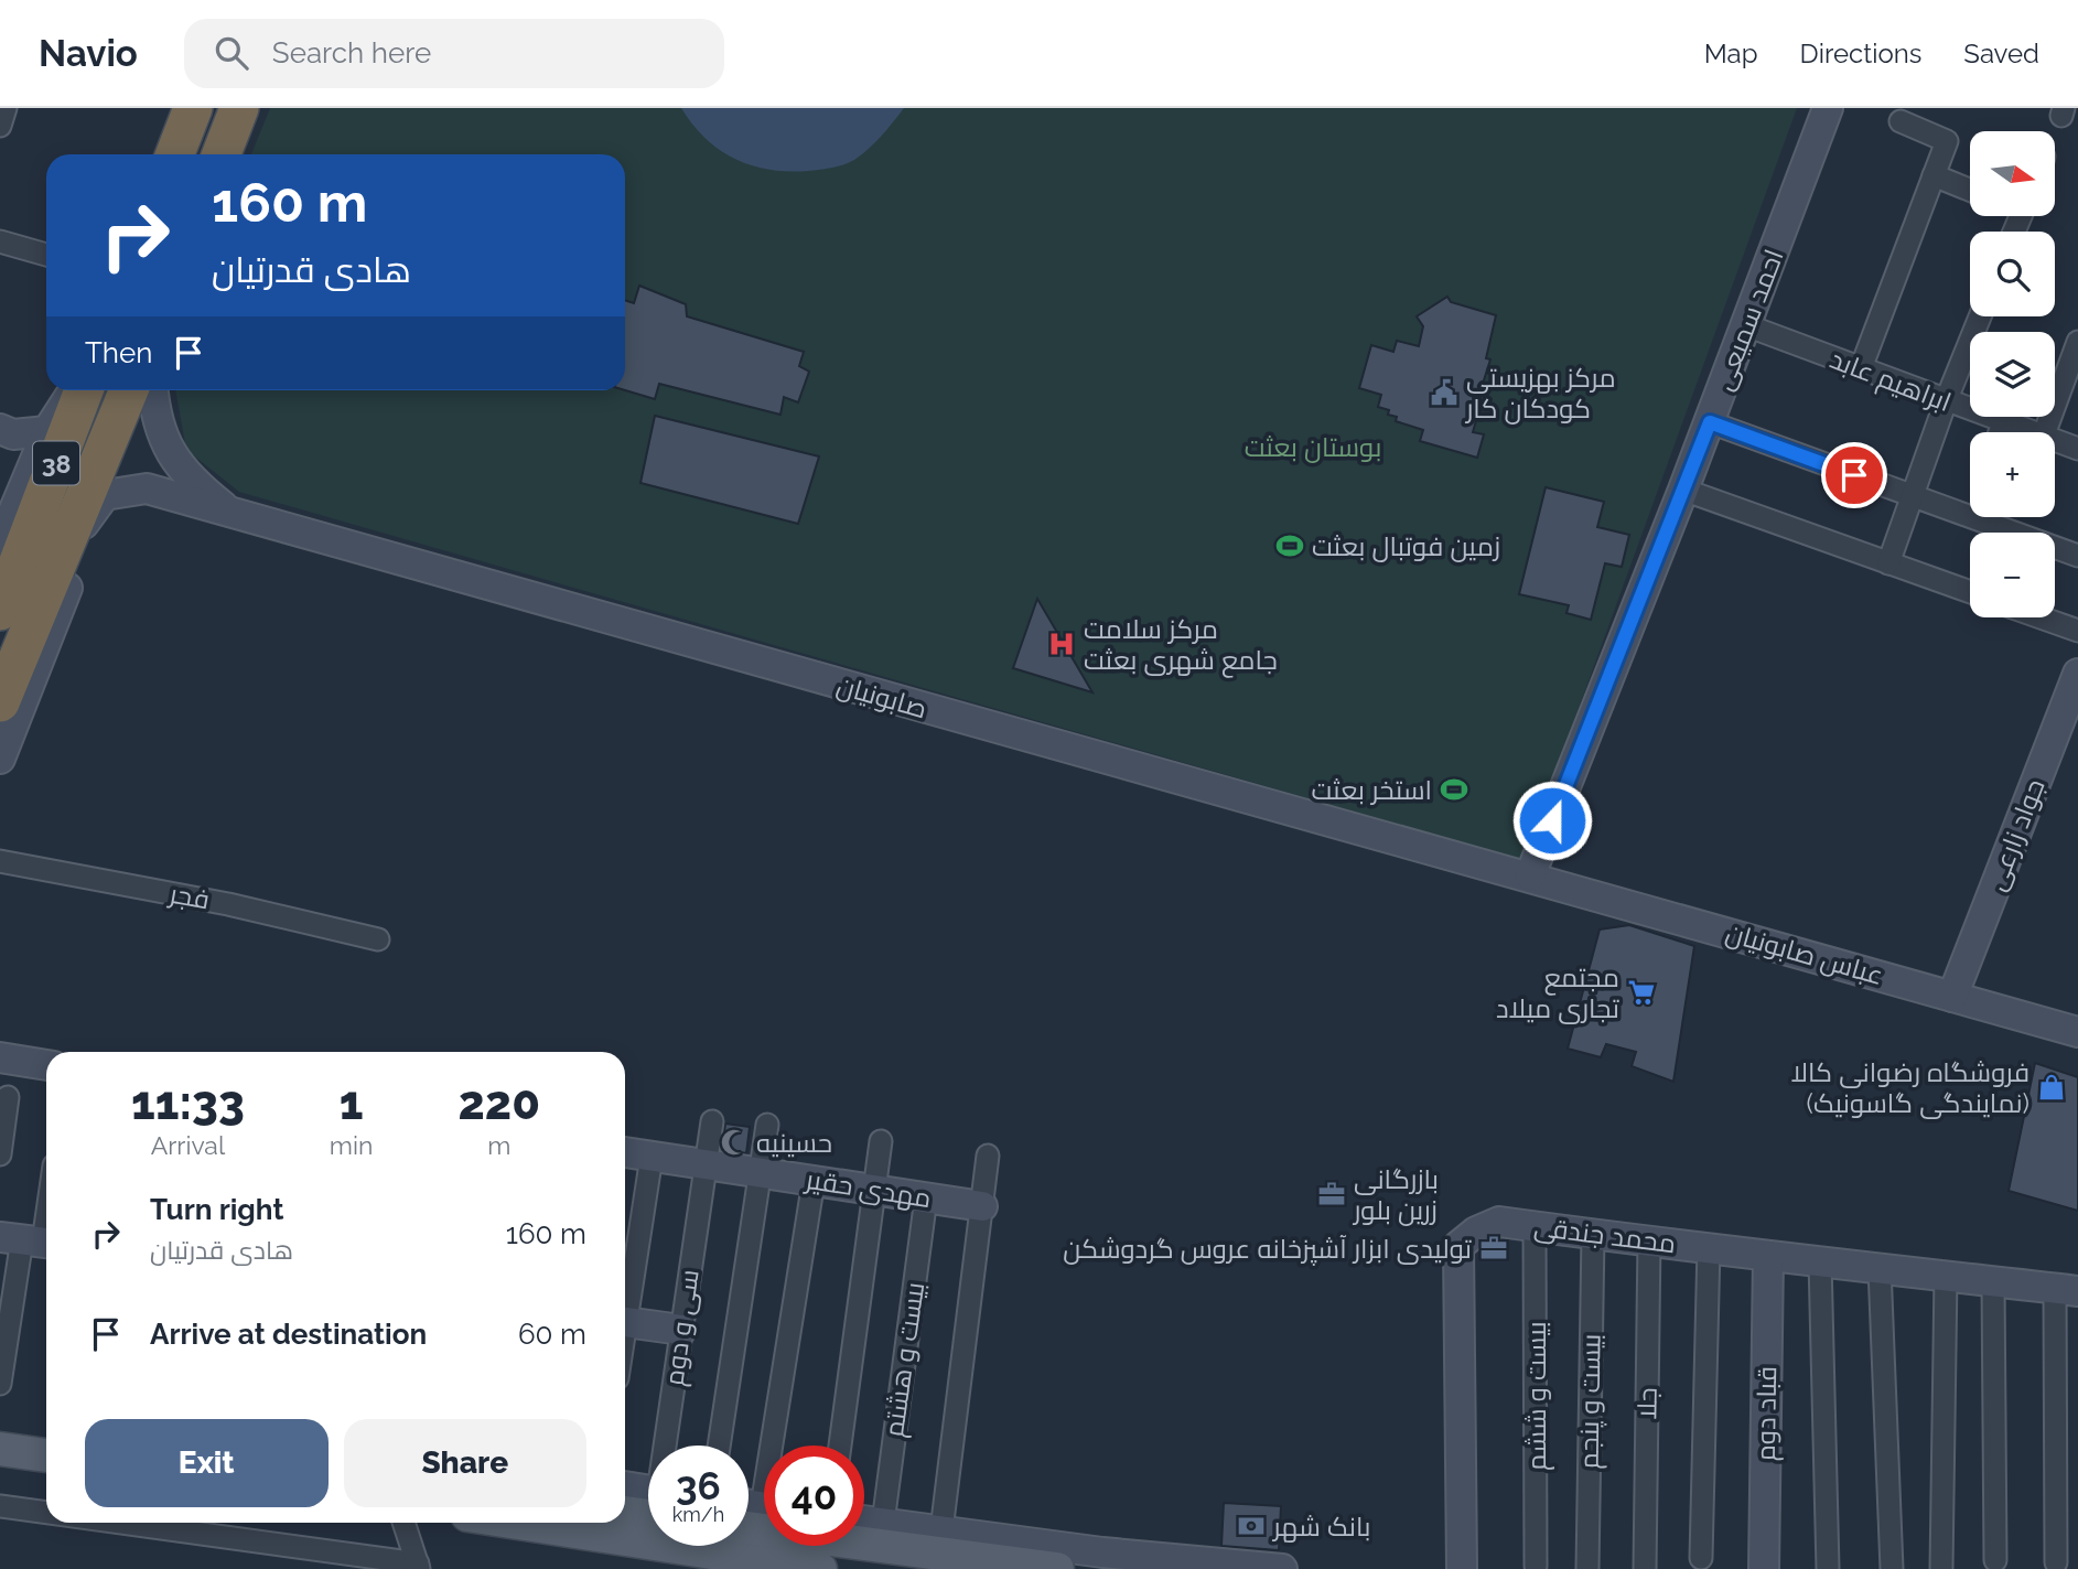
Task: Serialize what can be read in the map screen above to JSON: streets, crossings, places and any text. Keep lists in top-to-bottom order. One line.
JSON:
{"streets":{"highway":["38"],"street":["احمد سمیعی","ابراهیم عابد","صابونیان","جواد زارعی","فجر","عباس صابونیان","مهدی حقیر","محمد جندقی","سی و دوم","بیست و هشتم","بیست و ششم","بیست و پنجم","جلا","قباد دوم"]},"crossings":[["احمد سمیعی","ابراهیم عابد"],["احمد سمیعی","صابونیان"],["احمد سمیعی","عباس صابونیان"],["صابونیان","عباس صابونیان"],["جواد زارعی","عباس صابونیان"],["مهدی حقیر","سی و دوم"],["مهدی حقیر","بیست و هشتم"],["محمد جندقی","بیست و ششم"],["محمد جندقی","بیست و پنجم"],["محمد جندقی","جلا"],["محمد جندقی","قباد دوم"]],"parks":["بوستان بعثت"],"places":{"public building":["مرکز بهزیستی کودکان کار"],"sports":["زمین فوتبال بعثت","استخر بعثت"],"hospital":["مرکز سلامت جامع شهری بعثت"],"supermarket":["مجتمع تجاری میلاد"],"shop":["فروشگاه رضوانی کالا (نمایندگی گاسونیک)"],"mosque":["حسینیه"],"office":["بازرگانی زرین بلور","تولیدی ابزار آشپزخانه عروس گردوشکن"],"bank":["بانک شهر"]},"north":"right","page":{"header":"Navio","search":"Search here","nav":["Map","Directions","Saved"],"map_buttons":["+","−"],"turn":["160 m","هادی قدرتیان"],"then":"Then","eta":["11:33","Arrival","1","min","220","m"],"list":[{"name":"Turn right","note":"هادی قدرتیان","value":"160 m"},{"name":"Arrive at destination","value":"60 m"}],"buttons":["Exit","Share"],"speed":"36 km/h","limit":"40"}}
